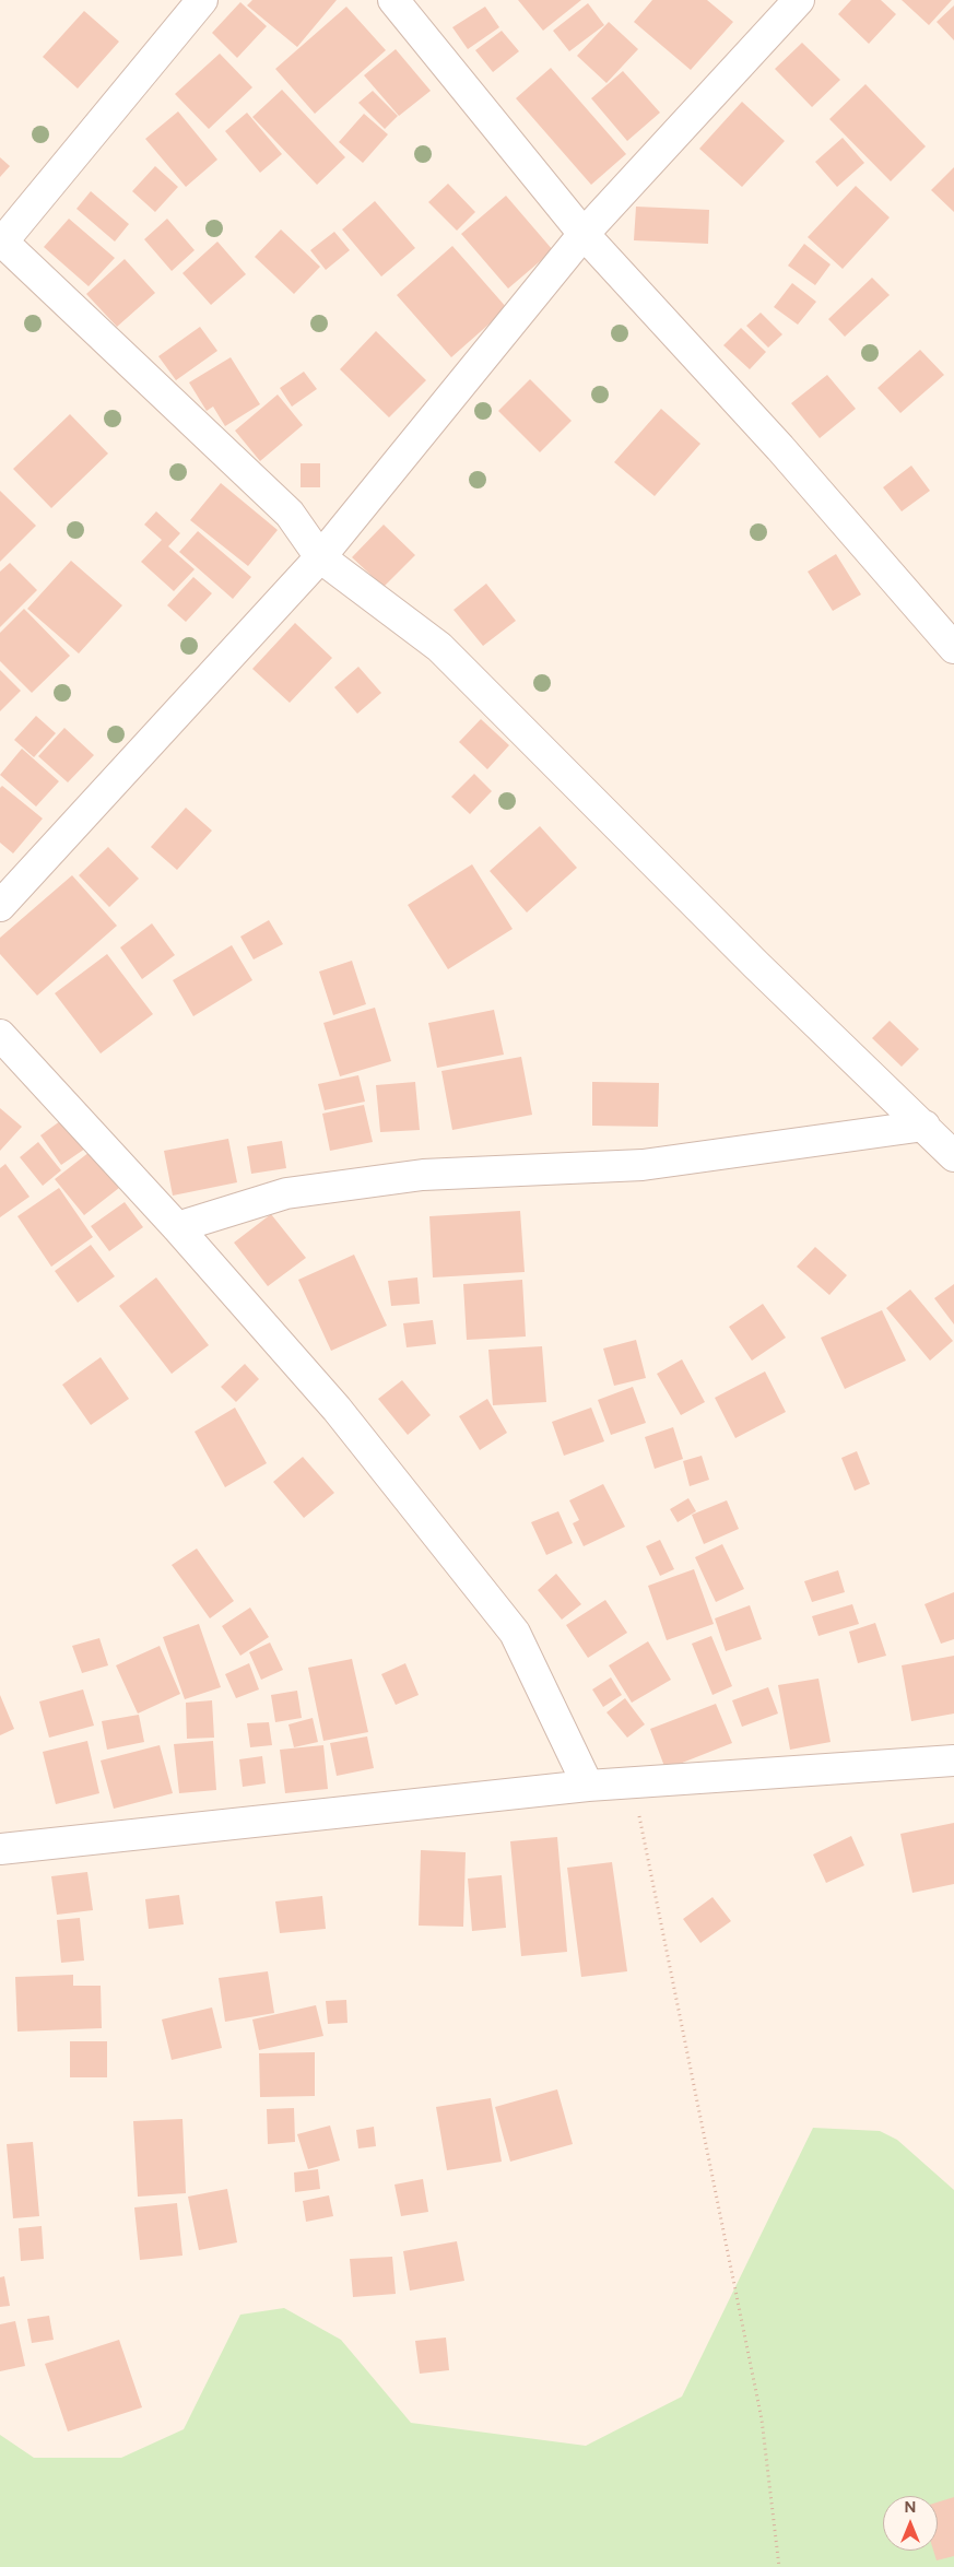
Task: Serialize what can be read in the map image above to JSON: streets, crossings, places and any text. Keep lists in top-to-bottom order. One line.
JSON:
{"north":"top"}
